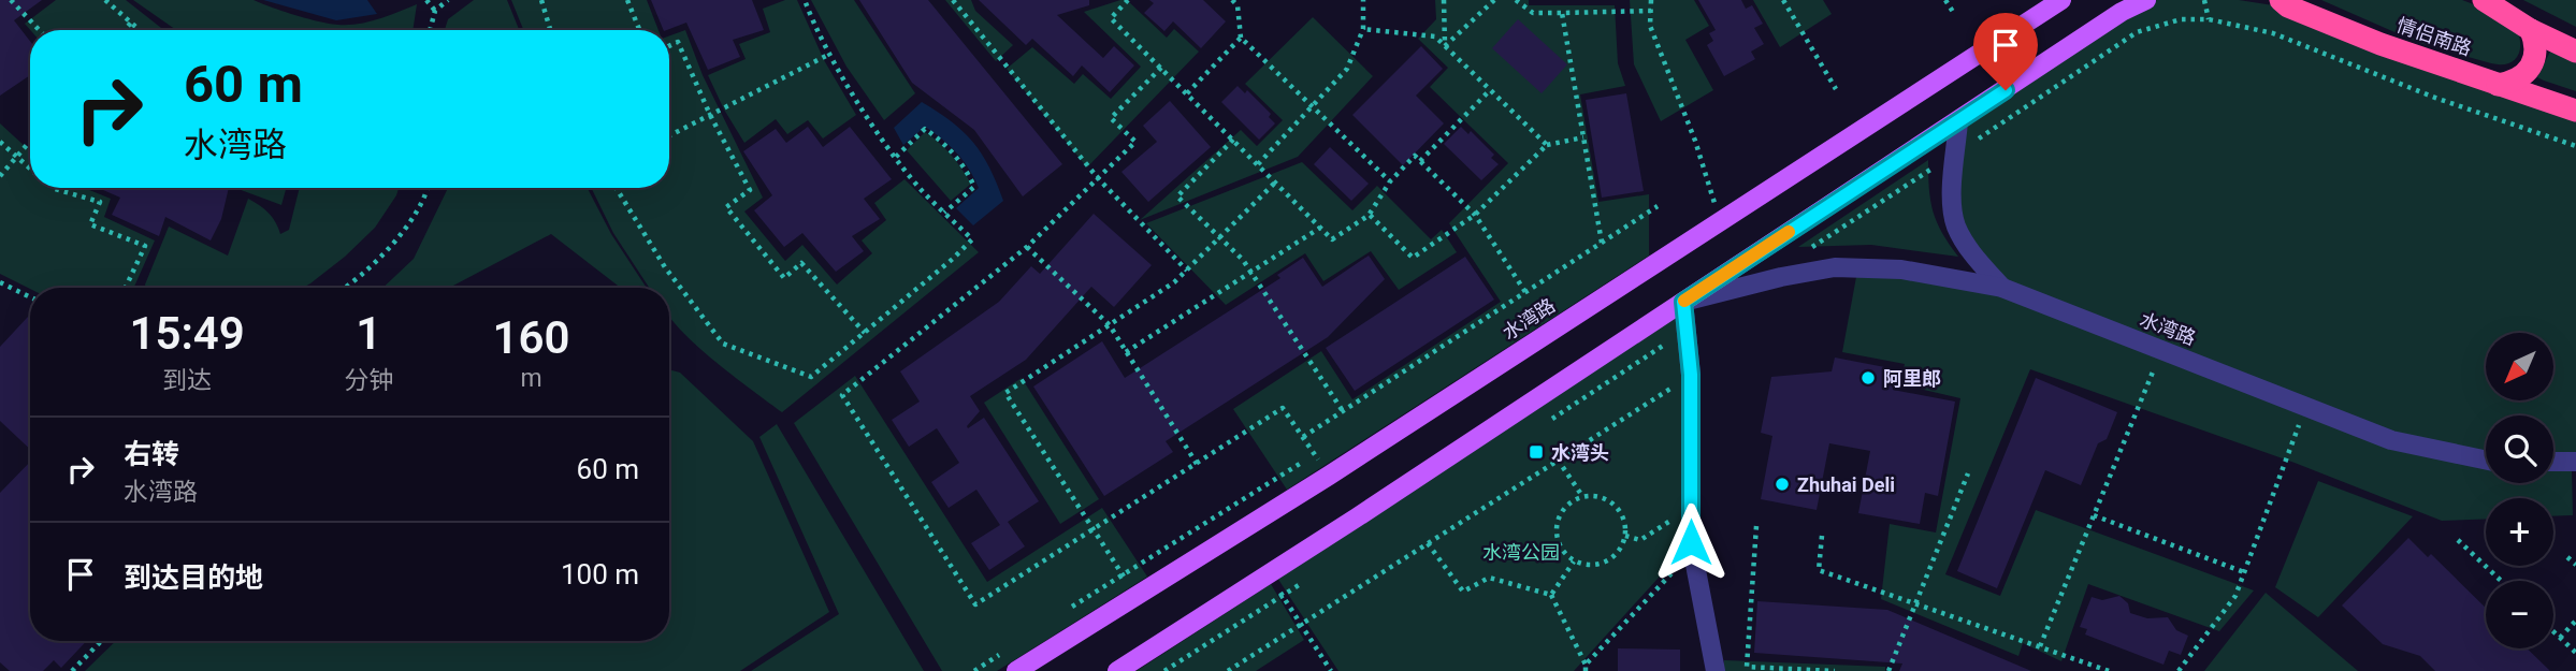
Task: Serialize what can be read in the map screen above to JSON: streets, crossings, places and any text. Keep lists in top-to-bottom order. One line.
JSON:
{"streets":{"highway":["情侣南路"],"main road":["水湾路"]},"parks":["水湾公园"],"places":{"other":["阿里郎","Zhuhai Deli"],"transit":["水湾头"]},"north":"bottom left","page":{"turn":["60 m","水湾路"],"eta":["15:49","到达","1","分钟","160","m"],"map_buttons":["+","−"],"list":[{"name":"右转","note":"水湾路","value":"60 m"},{"name":"到达目的地","value":"100 m"}]}}
